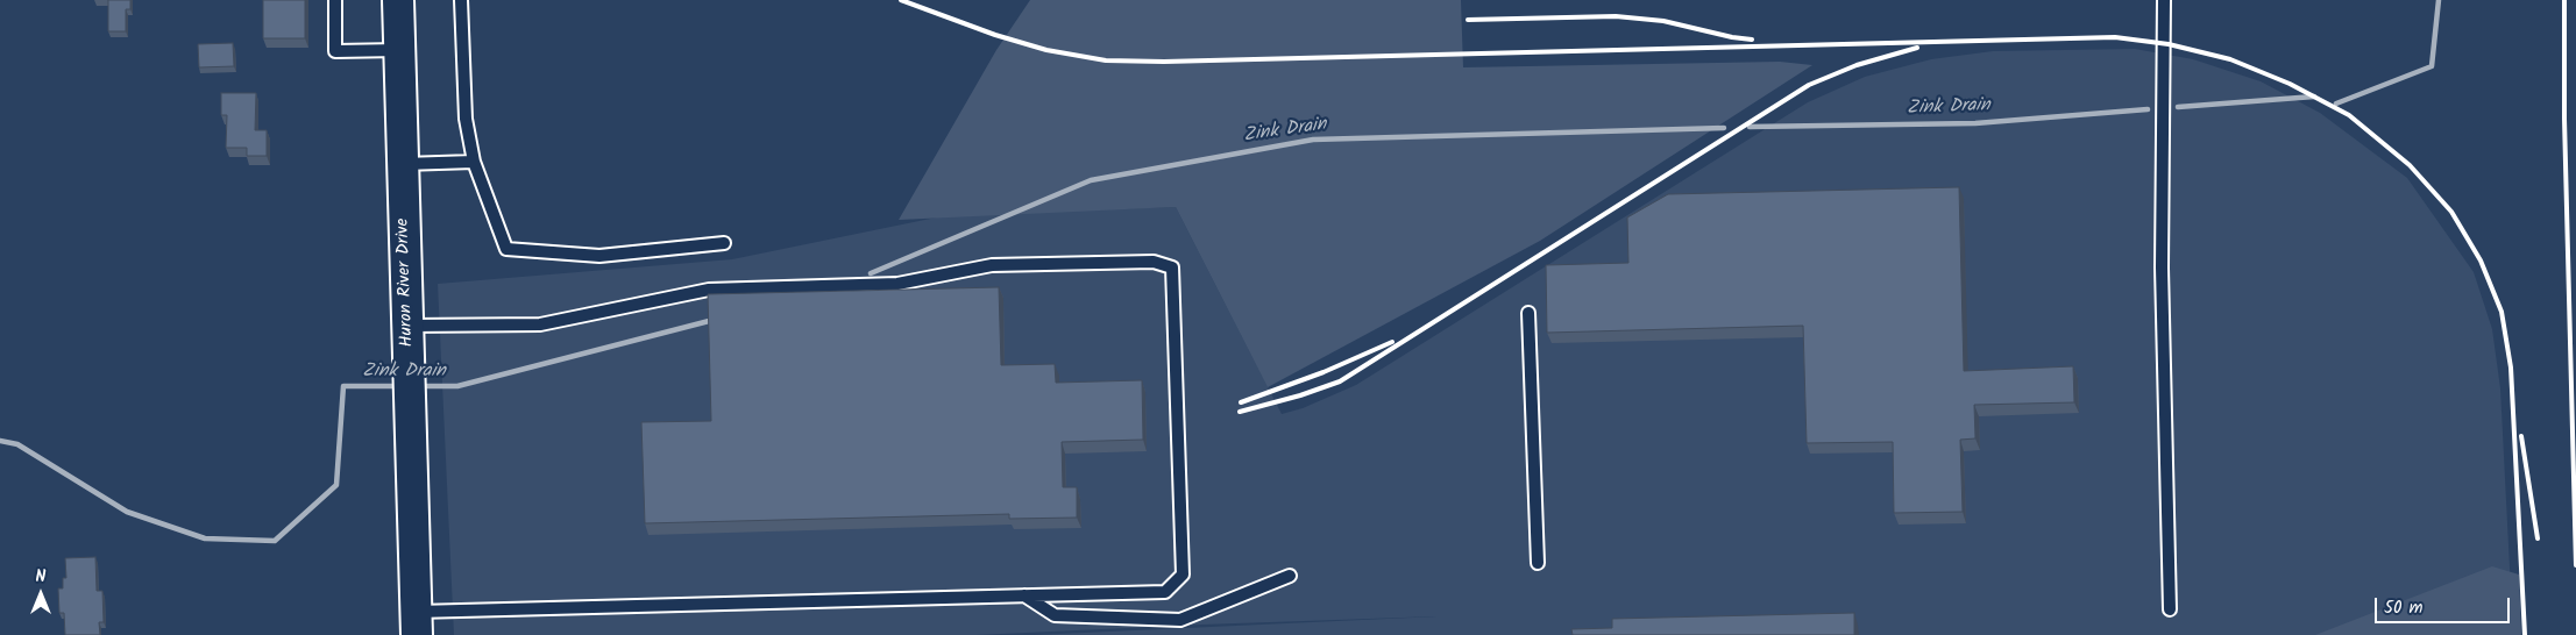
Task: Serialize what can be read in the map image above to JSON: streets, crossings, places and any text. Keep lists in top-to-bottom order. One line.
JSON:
{"streets":{"street":["Huron River Drive"]},"water":["Zink Drain"],"scale_bar":"50 m","north":"top"}
